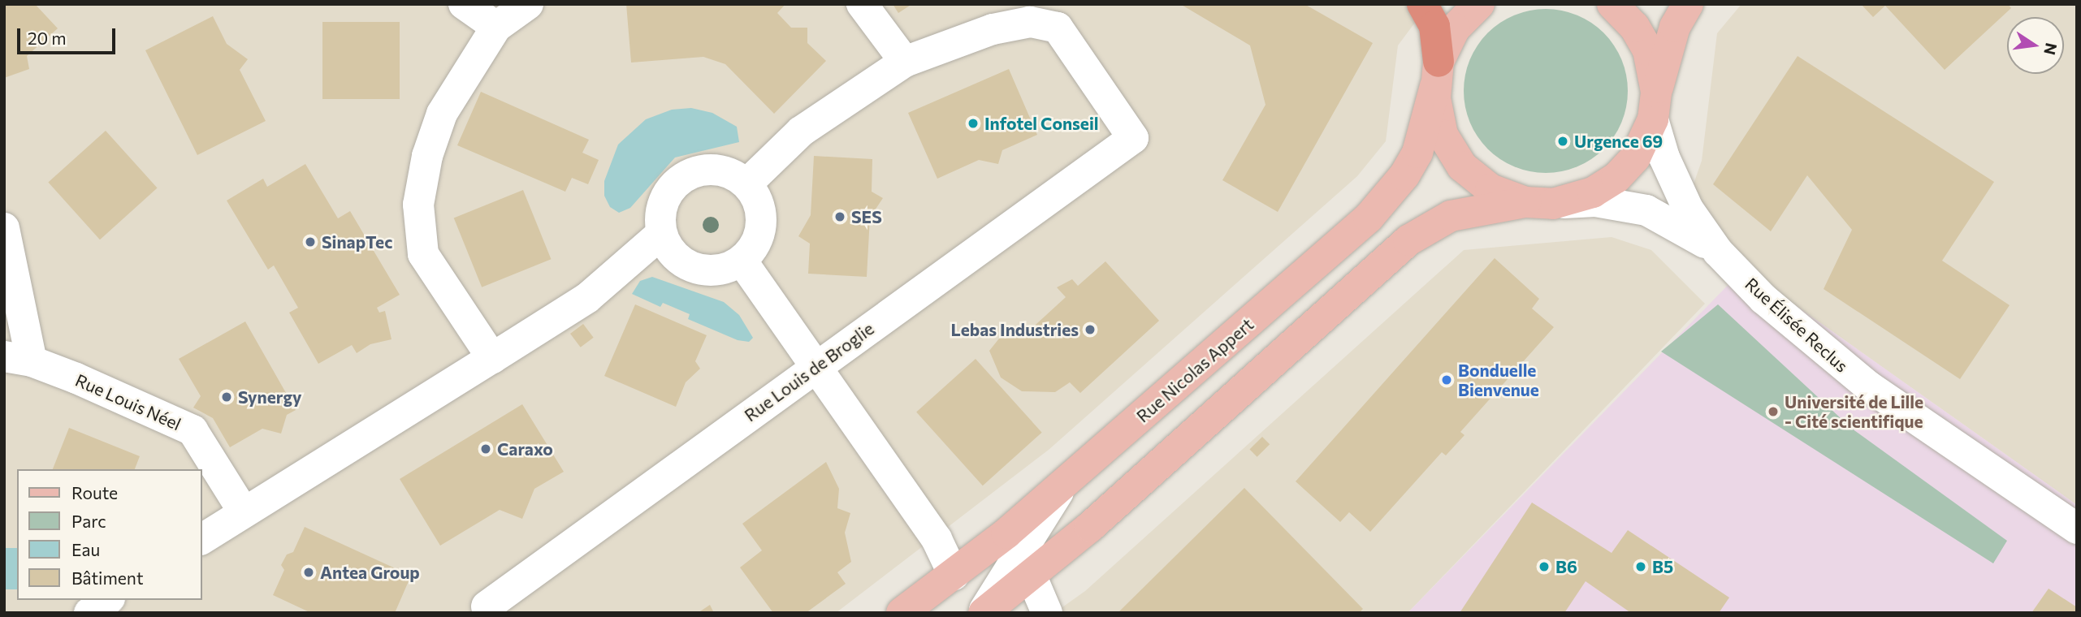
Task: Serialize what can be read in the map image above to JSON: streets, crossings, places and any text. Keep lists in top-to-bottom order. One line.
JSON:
{"streets":{"main road":["Rue Nicolas Appert"],"street":["Rue Élisée Reclus","Rue Louis de Broglie","Rue Louis Néel"]},"places":["Infotel Conseil","Urgence 69","SES","SinapTec","Lebas Industries","Bonduelle Bienvenue","Synergy","Université de Lille ‐ Cité scientifique","Caraxo","B6","B5","Antea Group"],"legend":["Route","Parc","Eau","Bâtiment"],"scale_bar":"20 m","north":"right"}
